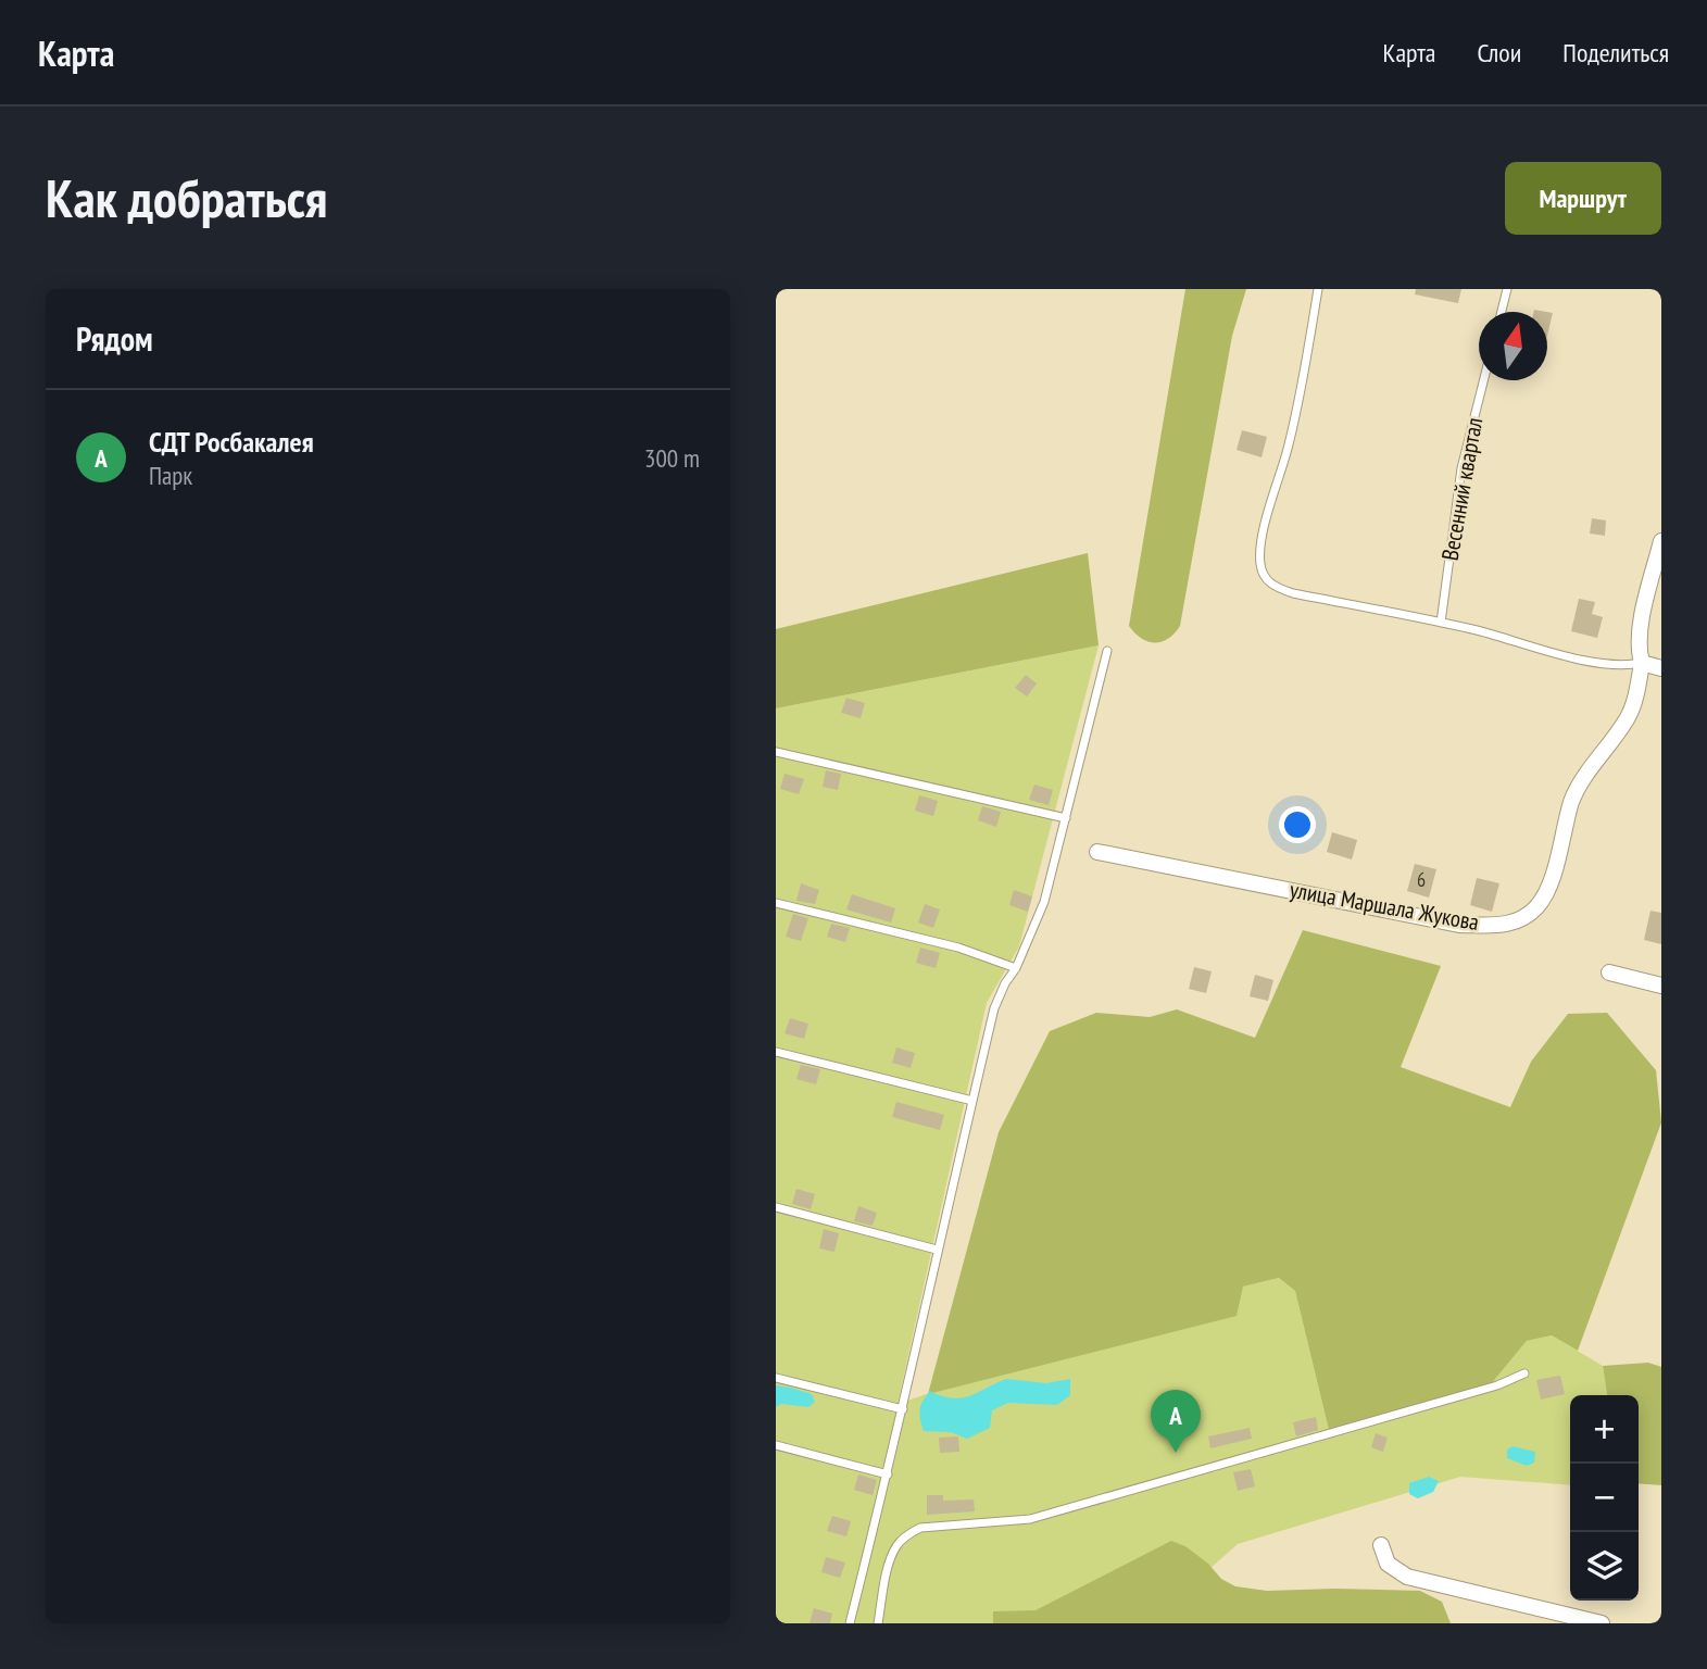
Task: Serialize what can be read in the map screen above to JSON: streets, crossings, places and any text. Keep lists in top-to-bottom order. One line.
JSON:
{"streets":{"street":["улица Маршала Жукова"],"lane":["Весенний квартал"]},"house_numbers":["6"],"north":"top","page":{"header":"Карта","nav":["Карта","Слои","Поделиться"],"buttons":"Маршрут","title":"Как добраться","heading":"Рядом","list":[{"mark":"A","name":"СДТ Росбакалея","note":"Парк","value":"300 m"}],"pins":"A","map_buttons":["+","−"]}}
